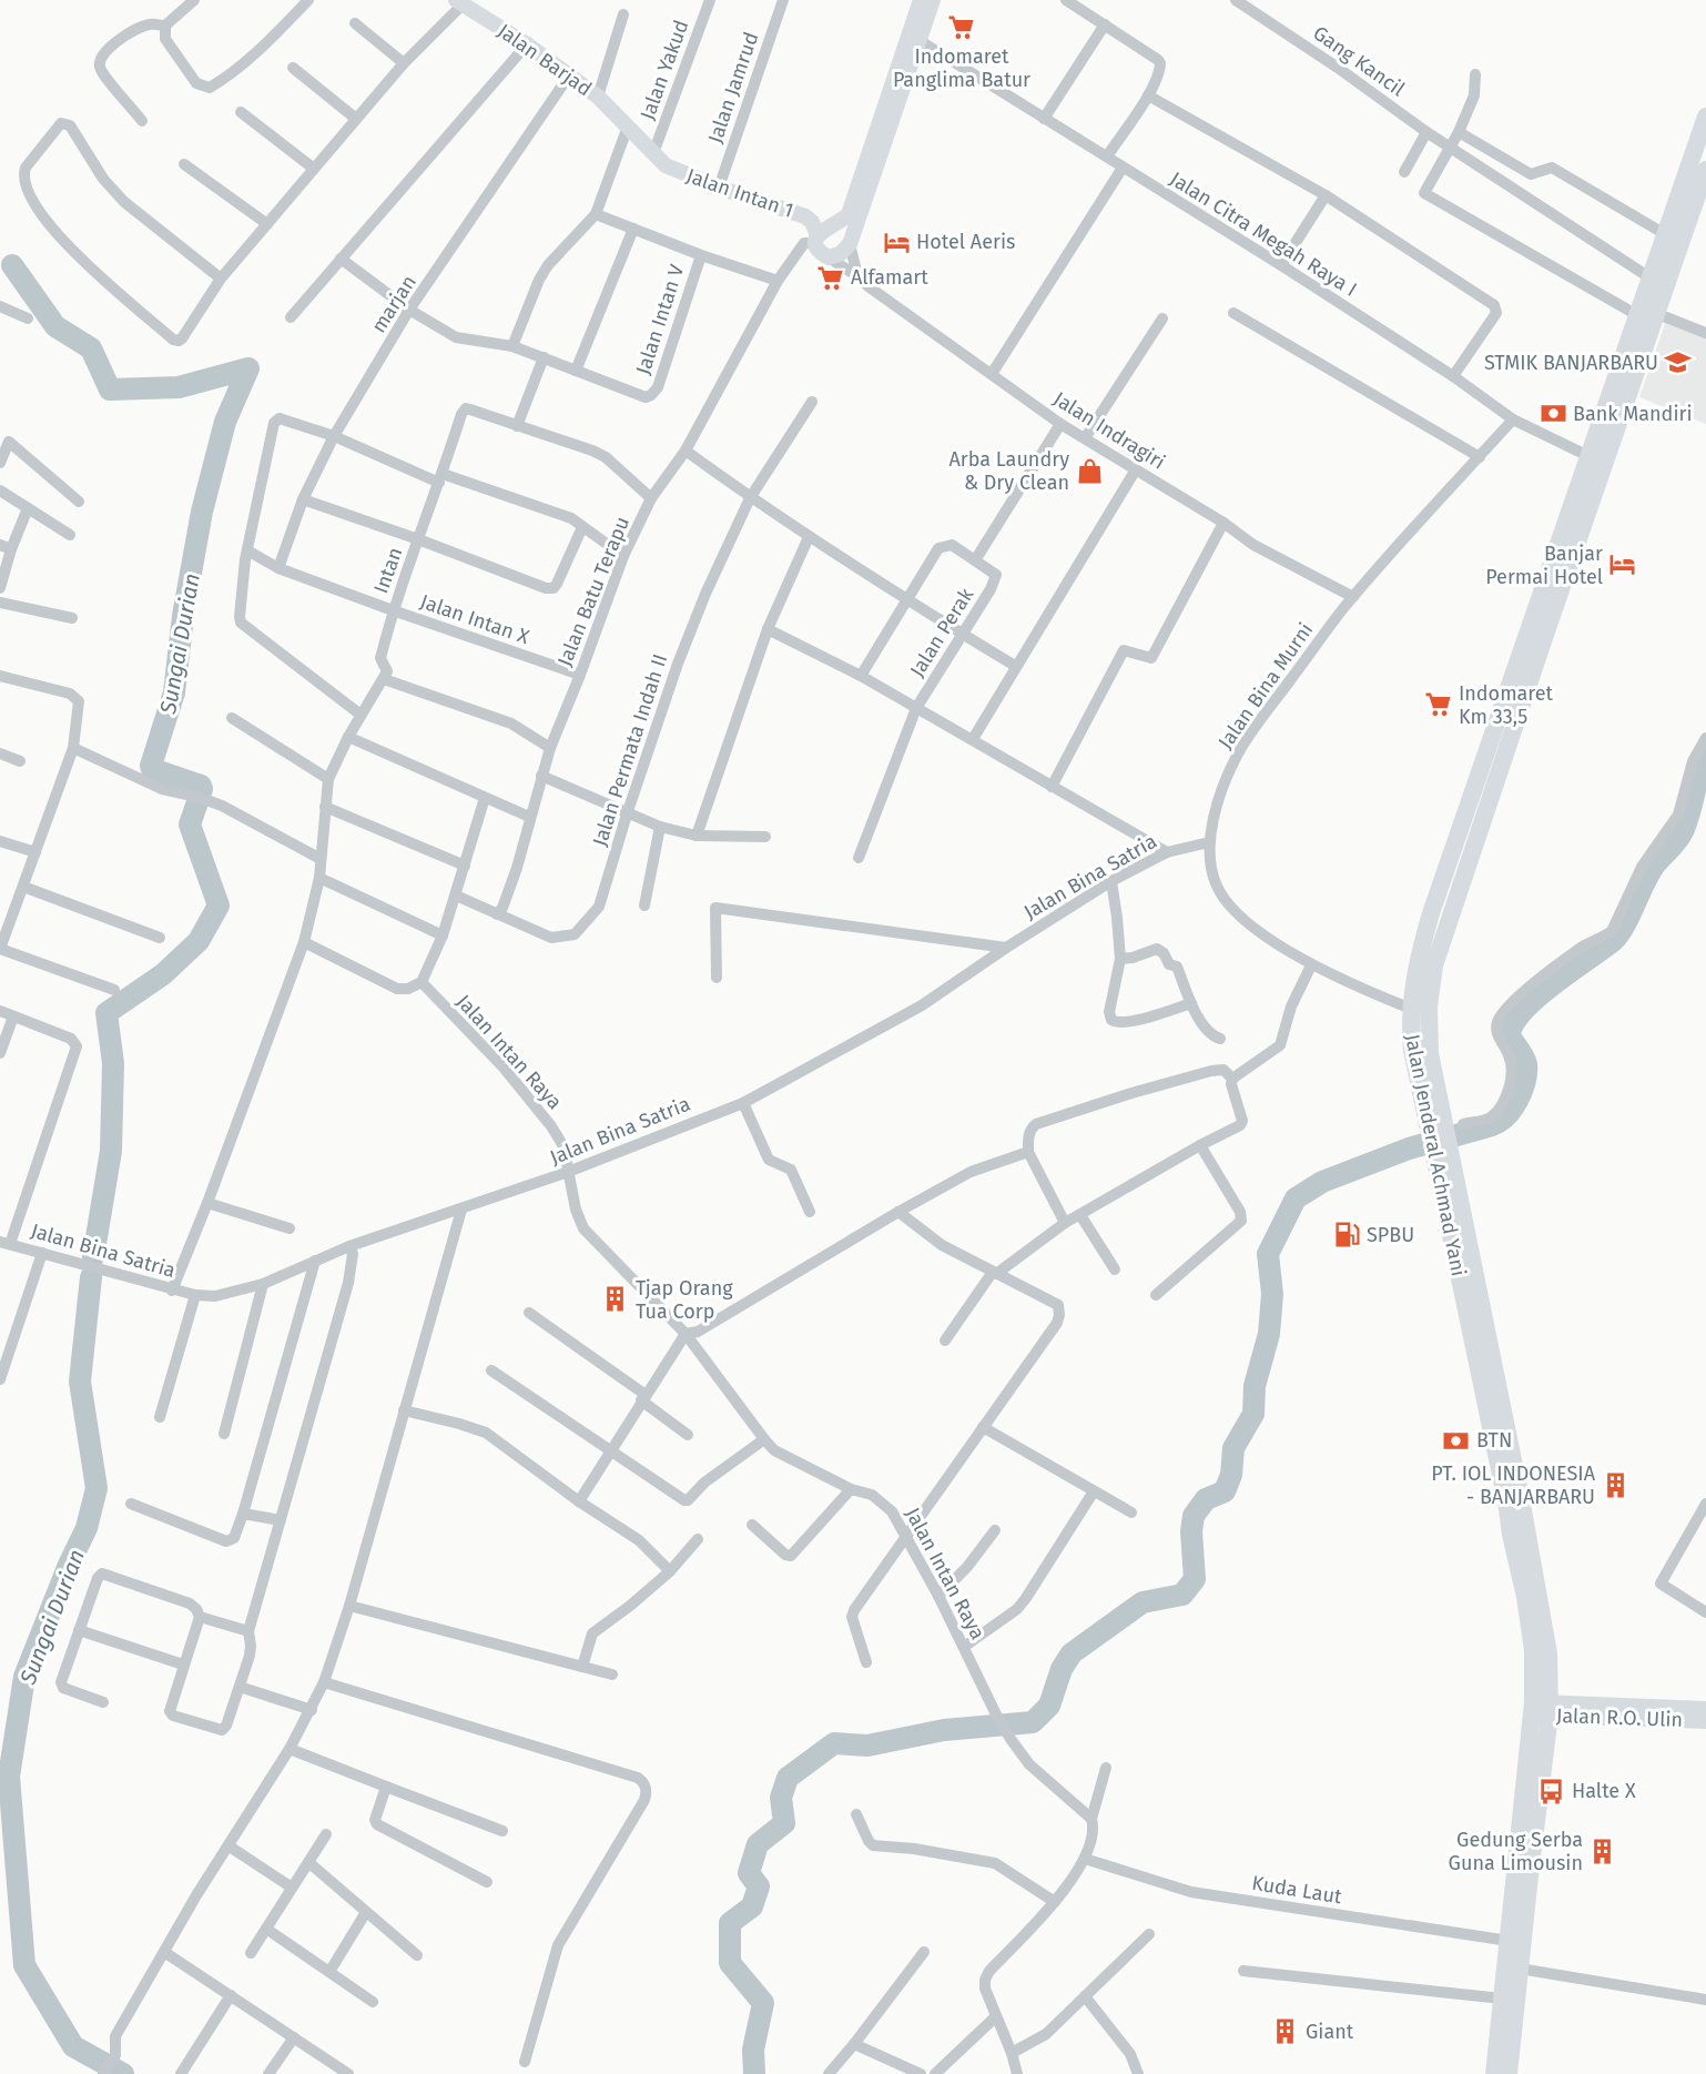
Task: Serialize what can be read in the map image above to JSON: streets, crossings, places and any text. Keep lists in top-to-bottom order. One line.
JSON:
{"streets":{"highway":["Jalan Jenderal Achmad Yani"],"main road":["Jalan Barjad","Jalan Intan 1","Jalan R.O. Ulin"],"street":["Gang Kancil","Jalan Yakud","Jalan Jamrud","Jalan Citra Megah Raya I","marjan","Jalan Intan V","Jalan Indragiri","Intan","Jalan Batu Terapu","Jalan Intan X","Jalan Perak","Jalan Bina Murni","Jalan Permata Indah II","Jalan Bina Satria","Jalan Intan Raya","Kuda Laut"]},"crossings":[["Jalan Barjad","Jalan Intan 1"],["Jalan Barjad","marjan"],["Gang Kancil","Jalan Jenderal Achmad Yani"],["Jalan Yakud","Jalan Intan 1"],["Jalan Jamrud","Jalan Intan 1"],["Jalan Intan 1","Jalan Indragiri"],["Jalan Intan 1","Jalan Batu Terapu"],["Jalan Citra Megah Raya I","Jalan Bina Murni"],["Jalan Citra Megah Raya I","Jalan Jenderal Achmad Yani"],["marjan","Jalan Intan X"],["Jalan Indragiri","Jalan Bina Murni"],["Intan","Jalan Batu Terapu"],["Intan","Jalan Intan X"],["Jalan Batu Terapu","Jalan Intan X"],["Jalan Batu Terapu","Jalan Permata Indah II"],["Jalan Bina Murni","Jalan Bina Satria"],["Jalan Bina Murni","Jalan Jenderal Achmad Yani"],["Jalan Bina Satria","Jalan Intan Raya"],["Jalan Jenderal Achmad Yani","Jalan R.O. Ulin"],["Jalan Jenderal Achmad Yani","Kuda Laut"]],"water":["Sungai Durian"],"places":{"supermarket":["Indomaret Panglima Batur","Alfamart","Indomaret Km 33,5"],"hotel":["Hotel Aeris","Banjar Permai Hotel"],"school or university":["STMIK BANJARBARU"],"bank":["Bank Mandiri","BTN"],"shop":["Arba Laundry & Dry Clean"],"fuel station":["SPBU"],"building":["Tjap Orang Tua Corp","PT. IOL INDONESIA - BANJARBARU","Gedung Serba Guna Limousin","Giant"],"bus stop":["Halte X"]}}
